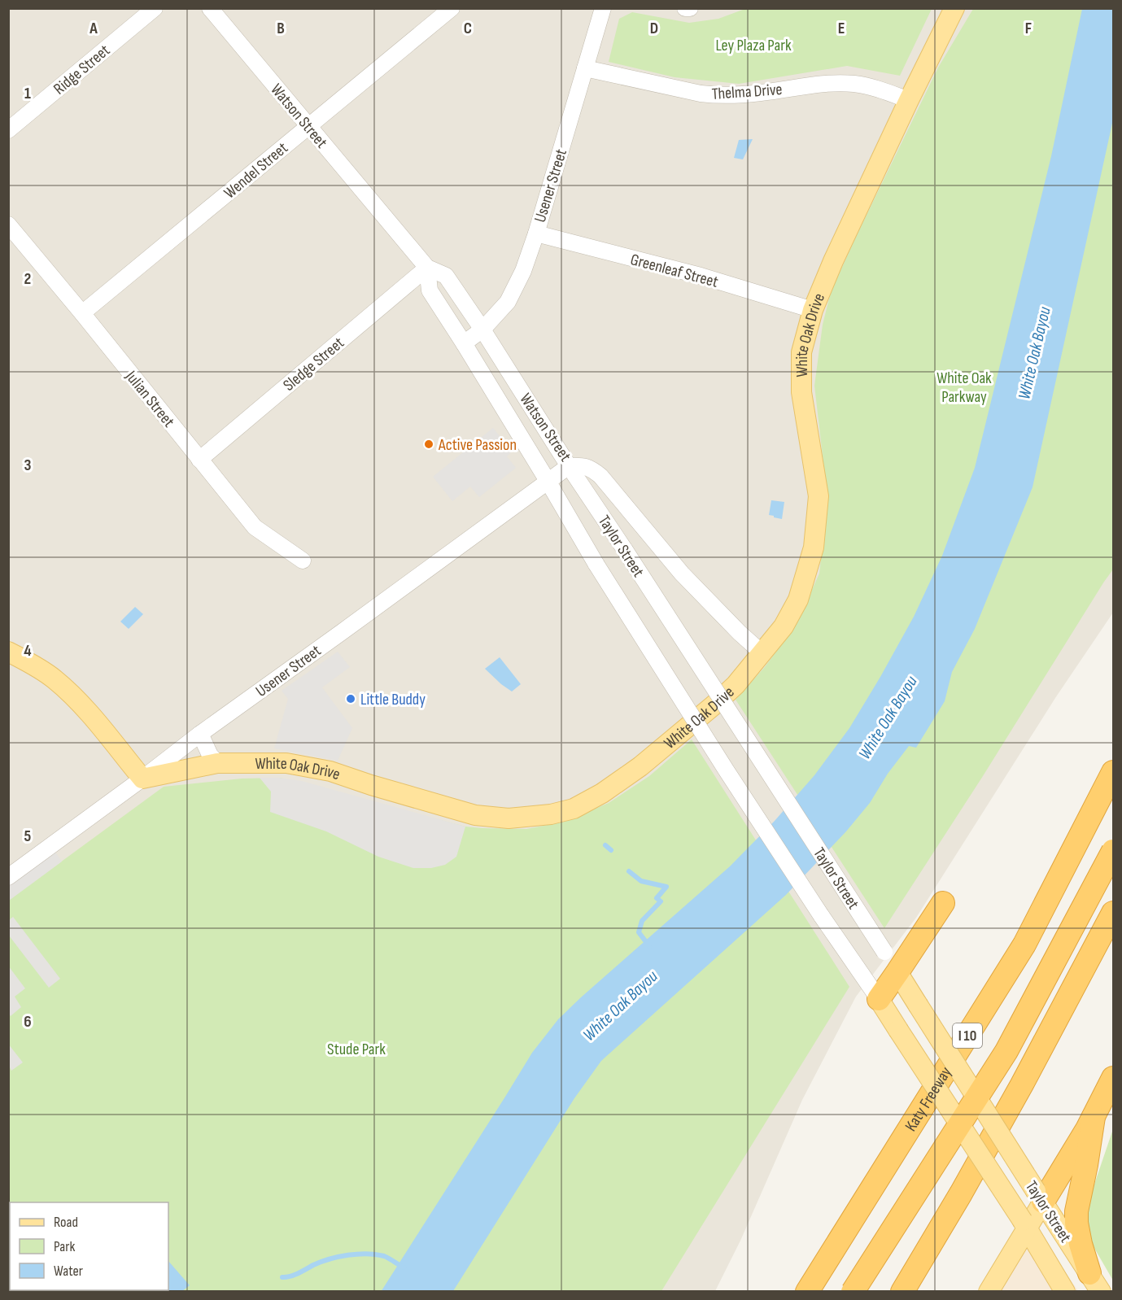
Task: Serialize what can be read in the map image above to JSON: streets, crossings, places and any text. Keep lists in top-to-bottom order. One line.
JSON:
{"streets":{"highway":["I 10","Katy Freeway"],"main road":["White Oak Drive","Taylor Street"],"street":["Ridge Street","Thelma Drive","Watson Street","Wendel Street","Usener Street","Greenleaf Street","Sledge Street","Julian Street"]},"crossings":[["Thelma Drive","Usener Street"],["Thelma Drive","White Oak Drive"],["Watson Street","Wendel Street"],["Watson Street","Usener Street"],["Watson Street","White Oak Drive"],["Watson Street","Sledge Street"],["Watson Street","Taylor Street"],["Wendel Street","Julian Street"],["Usener Street","Greenleaf Street"],["Usener Street","White Oak Drive"],["Usener Street","Taylor Street"],["Greenleaf Street","White Oak Drive"],["Sledge Street","Julian Street"]],"water":["White Oak Bayou"],"parks":["Ley Plaza Park","White Oak Parkway","Stude Park"],"places":["Active Passion","Little Buddy"],"legend":["Road","Park","Water"],"grid":{"columns":["A","B","C","D","E","F"],"rows":["1","2","3","4","5","6"]}}
